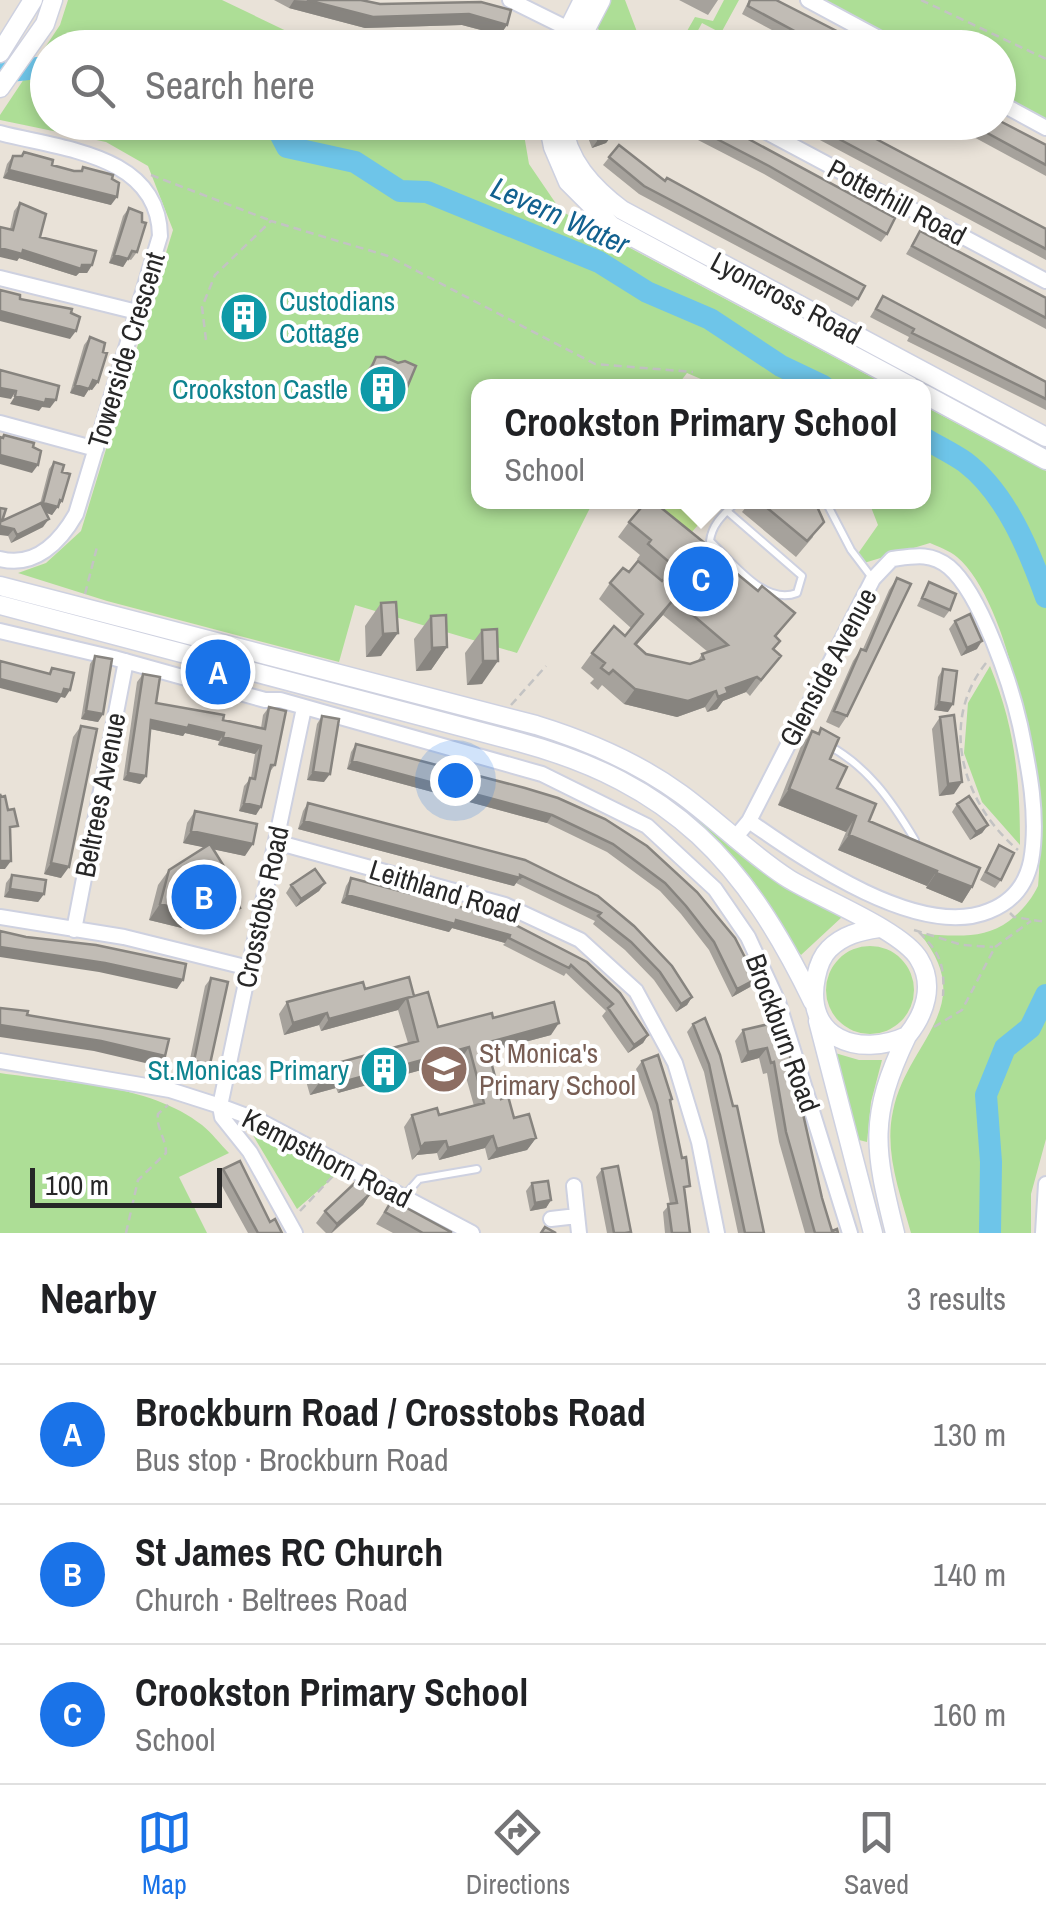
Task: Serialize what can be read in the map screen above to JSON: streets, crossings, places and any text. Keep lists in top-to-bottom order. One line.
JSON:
{"streets":{"street":["Potterhill Road","Lyoncross Road","Towerside Crescent","Glenside Avenue","Beltrees Avenue","Leithland Road","Crosstobs Road","Brockburn Road","Kempsthorn Road"]},"crossings":[["Glenside Avenue","Brockburn Road"],["Beltrees Avenue","Brockburn Road"],["Leithland Road","Crosstobs Road"],["Crosstobs Road","Brockburn Road"],["Crosstobs Road","Kempsthorn Road"]],"water":["Levern Water"],"places":{"building":["Custodians Cottage","Crookston Castle","St.Monicas Primary"],"school or university":["St Monica's Primary School"]},"scale_bar":"100 m","page":{"search":"Search here","popup":["Crookston Primary School","School"],"pins":["C","A","B"],"scale":"100 m","heading":["Nearby","3 results"],"list":[{"mark":"A","name":"Brockburn Road / Crosstobs Road","note":"Bus stop · Brockburn Road","value":"130 m"},{"mark":"B","name":"St James RC Church","note":"Church · Beltrees Road","value":"140 m"},{"mark":"C","name":"Crookston Primary School","note":"School","value":"160 m"}],"nav":["Map","Directions","Saved"]}}
